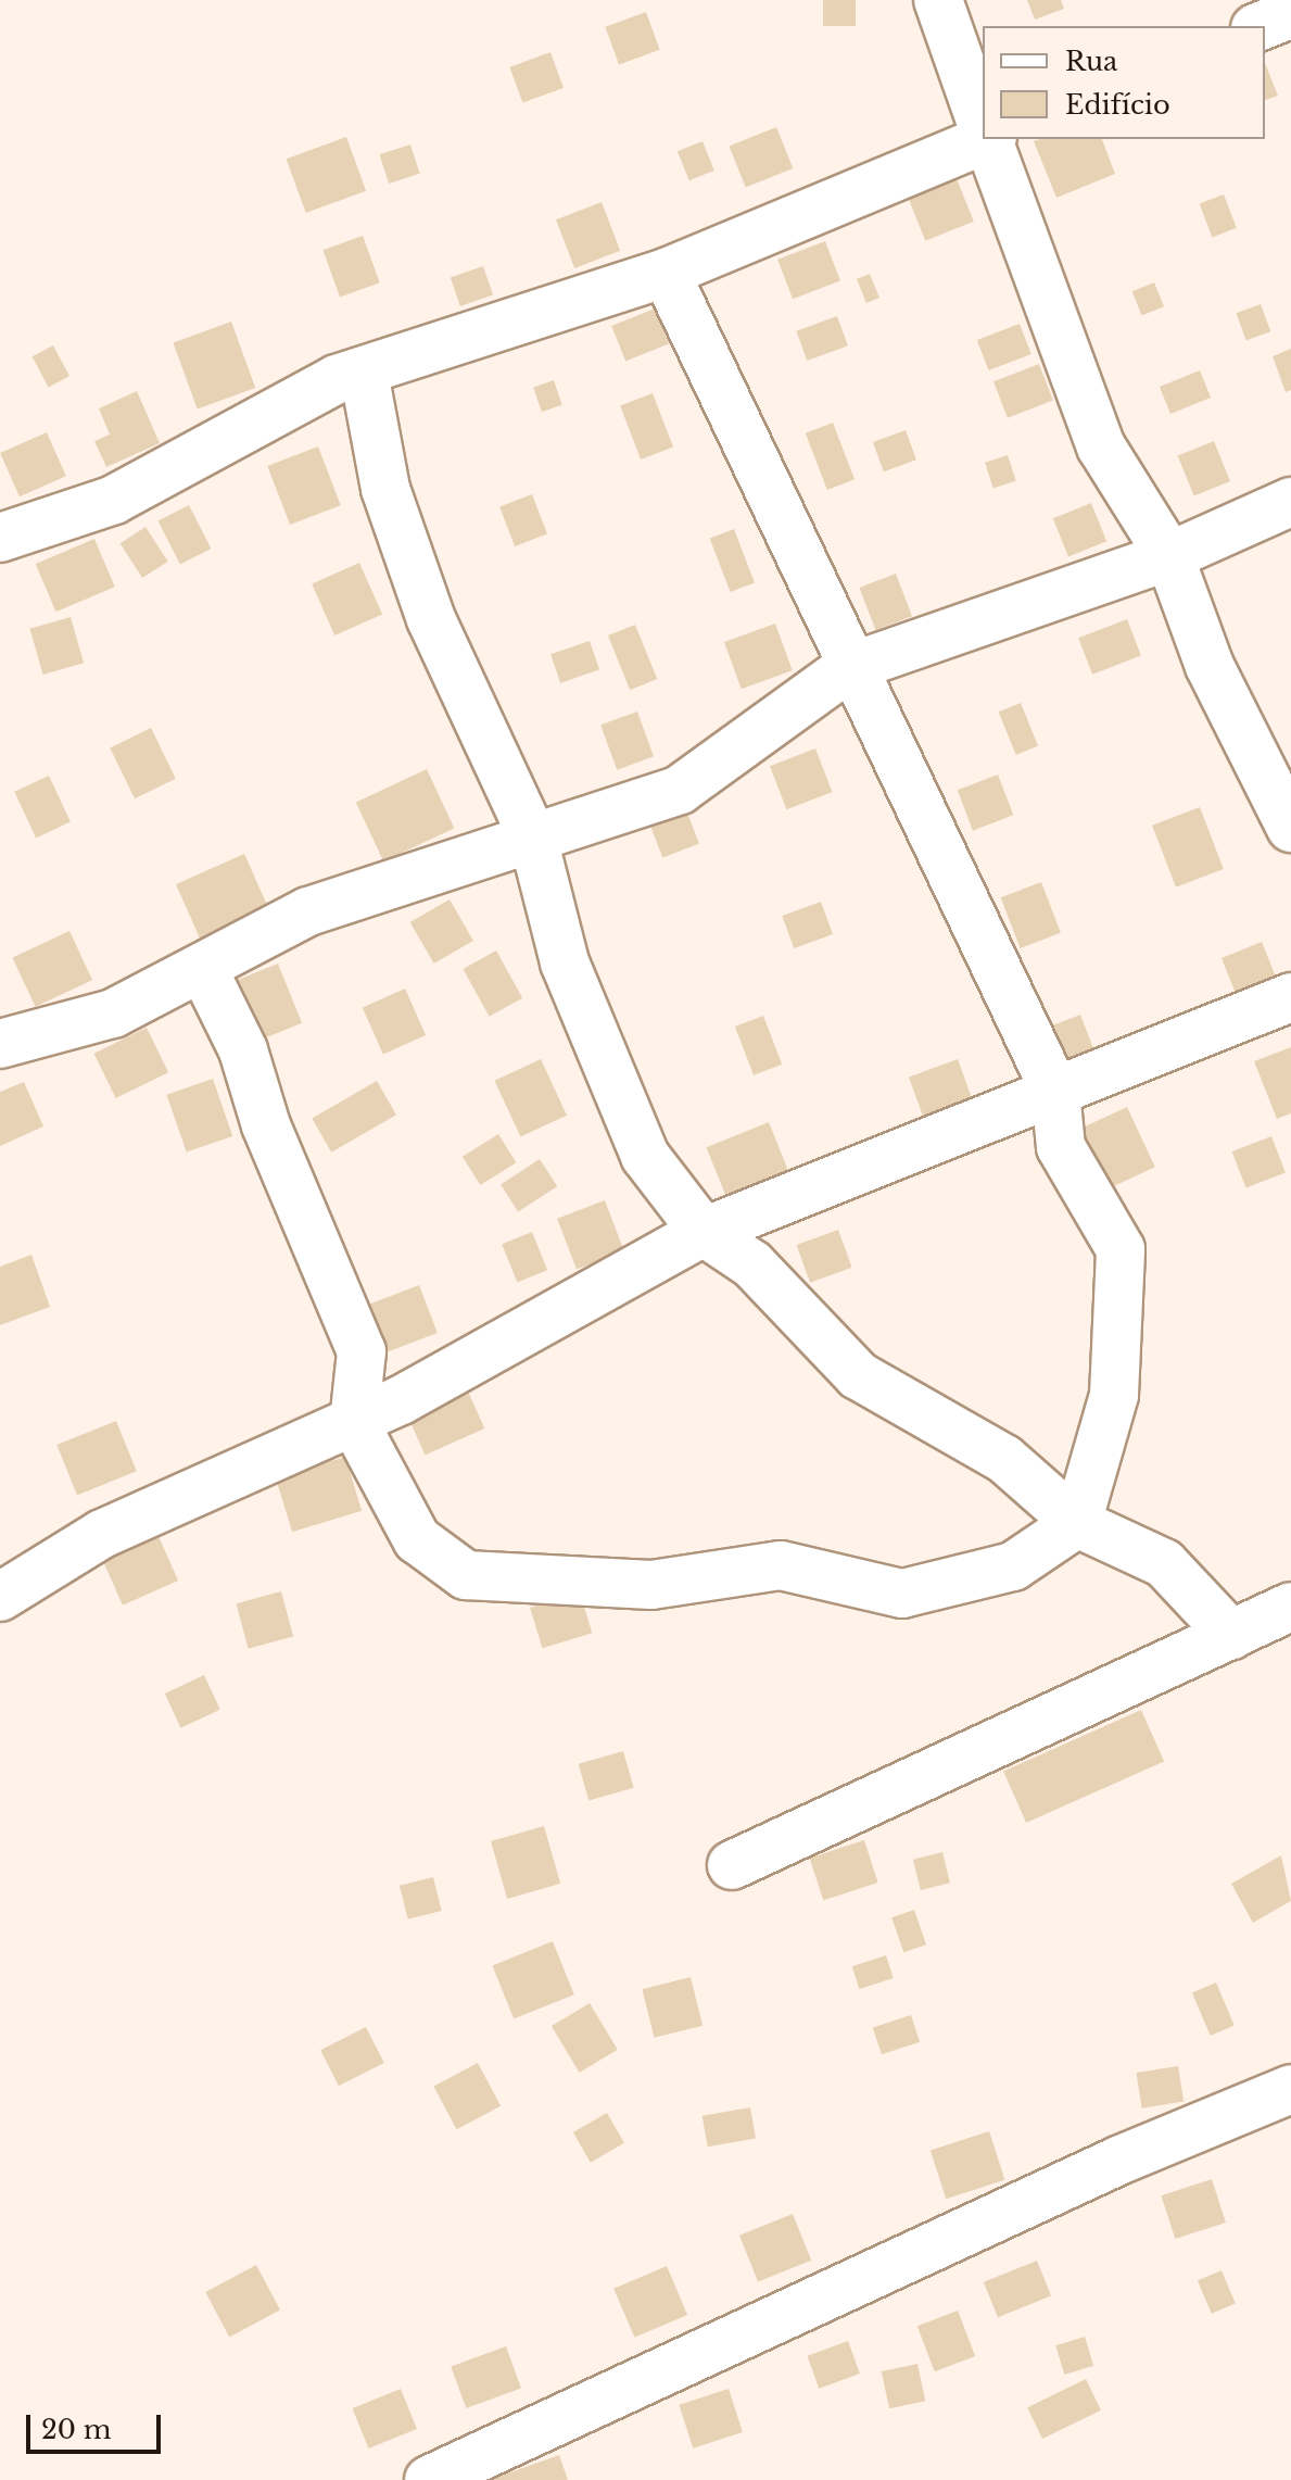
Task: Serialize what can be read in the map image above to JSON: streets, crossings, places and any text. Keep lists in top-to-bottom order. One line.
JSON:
{"legend":["Rua","Edifício"],"scale_bar":"20 m"}
